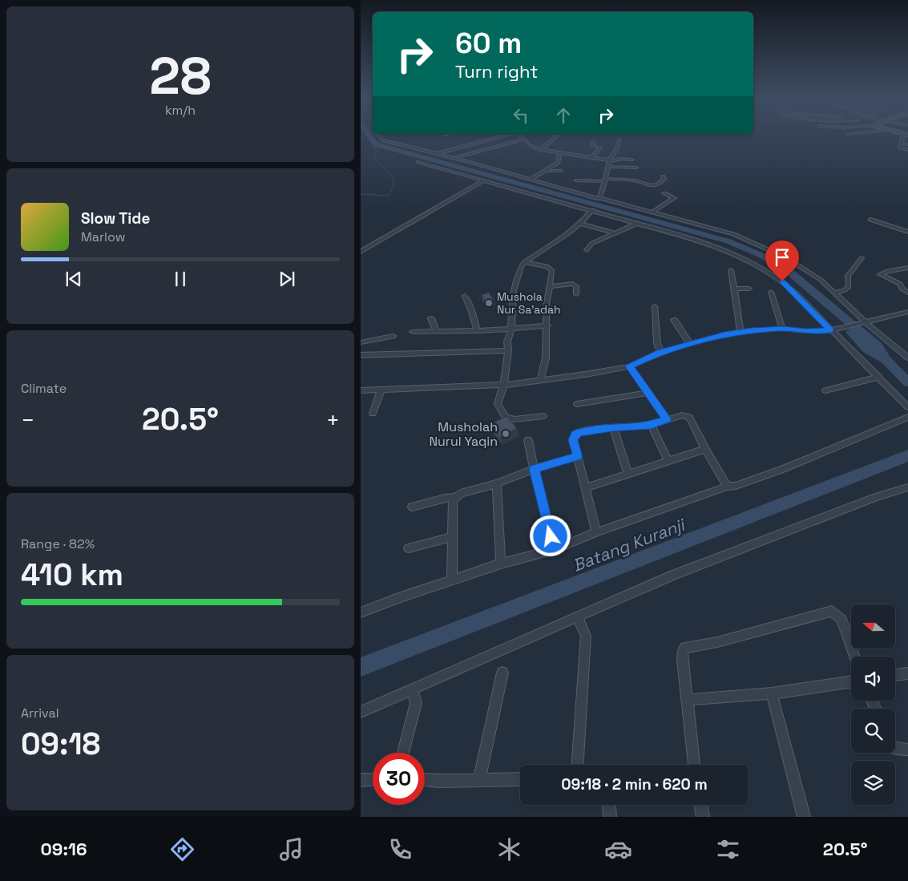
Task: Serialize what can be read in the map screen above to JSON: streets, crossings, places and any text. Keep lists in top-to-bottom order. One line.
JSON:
{"water":["Batang Kuranji"],"places":["Mushola Nur Sa'adah","Musholah Nurul Yaqin"],"north":"left","page":{"tile":[["28","km/h"],"Climate",["Range · 82%","410 km"],["Arrival","09:18"]],"turn":["60 m","Turn right"],"song":["Slow Tide","Marlow"],"heat":["−","20.5°","+"],"limit":"30","trip":"09:18 · 2 min · 620 m","tabs":["09:16","20.5°"]}}
